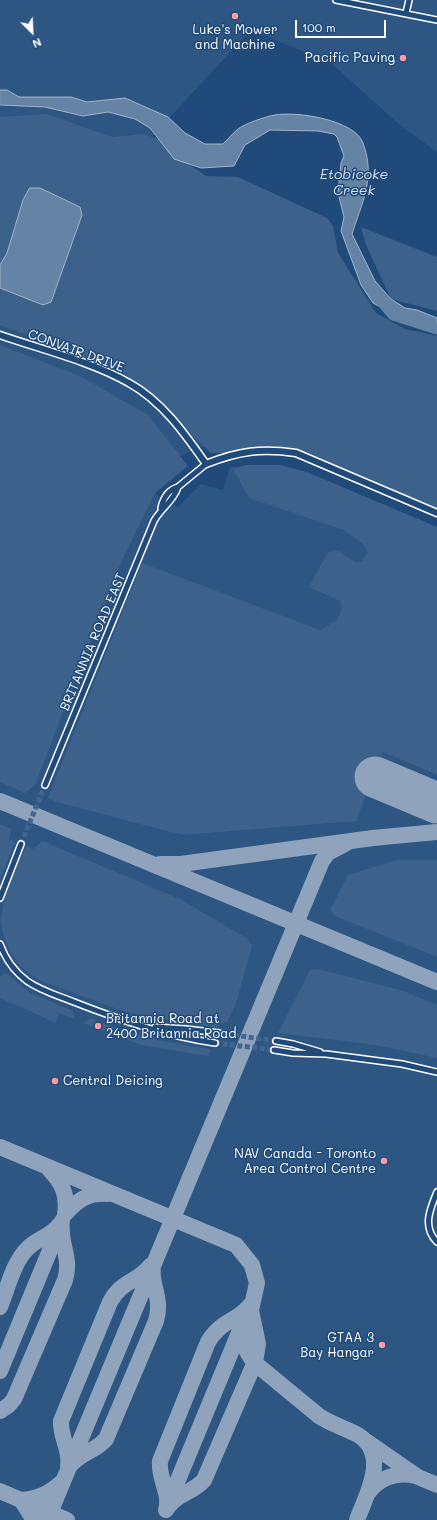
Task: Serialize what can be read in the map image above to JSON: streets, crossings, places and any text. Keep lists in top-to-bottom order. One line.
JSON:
{"streets":{"street":["CONVAIR DRIVE","BRITANNIA ROAD EAST"]},"crossings":[["CONVAIR DRIVE","BRITANNIA ROAD EAST"]],"water":["Etobicoke Creek"],"places":["Luke's Mower and Machine","Pacific Paving","Britannia Road at 2400 Britannia Road","Central Deicing","NAV Canada - Toronto Area Control Centre","GTAA 3 Bay Hangar"],"scale_bar":"100 m","north":"bottom right"}
